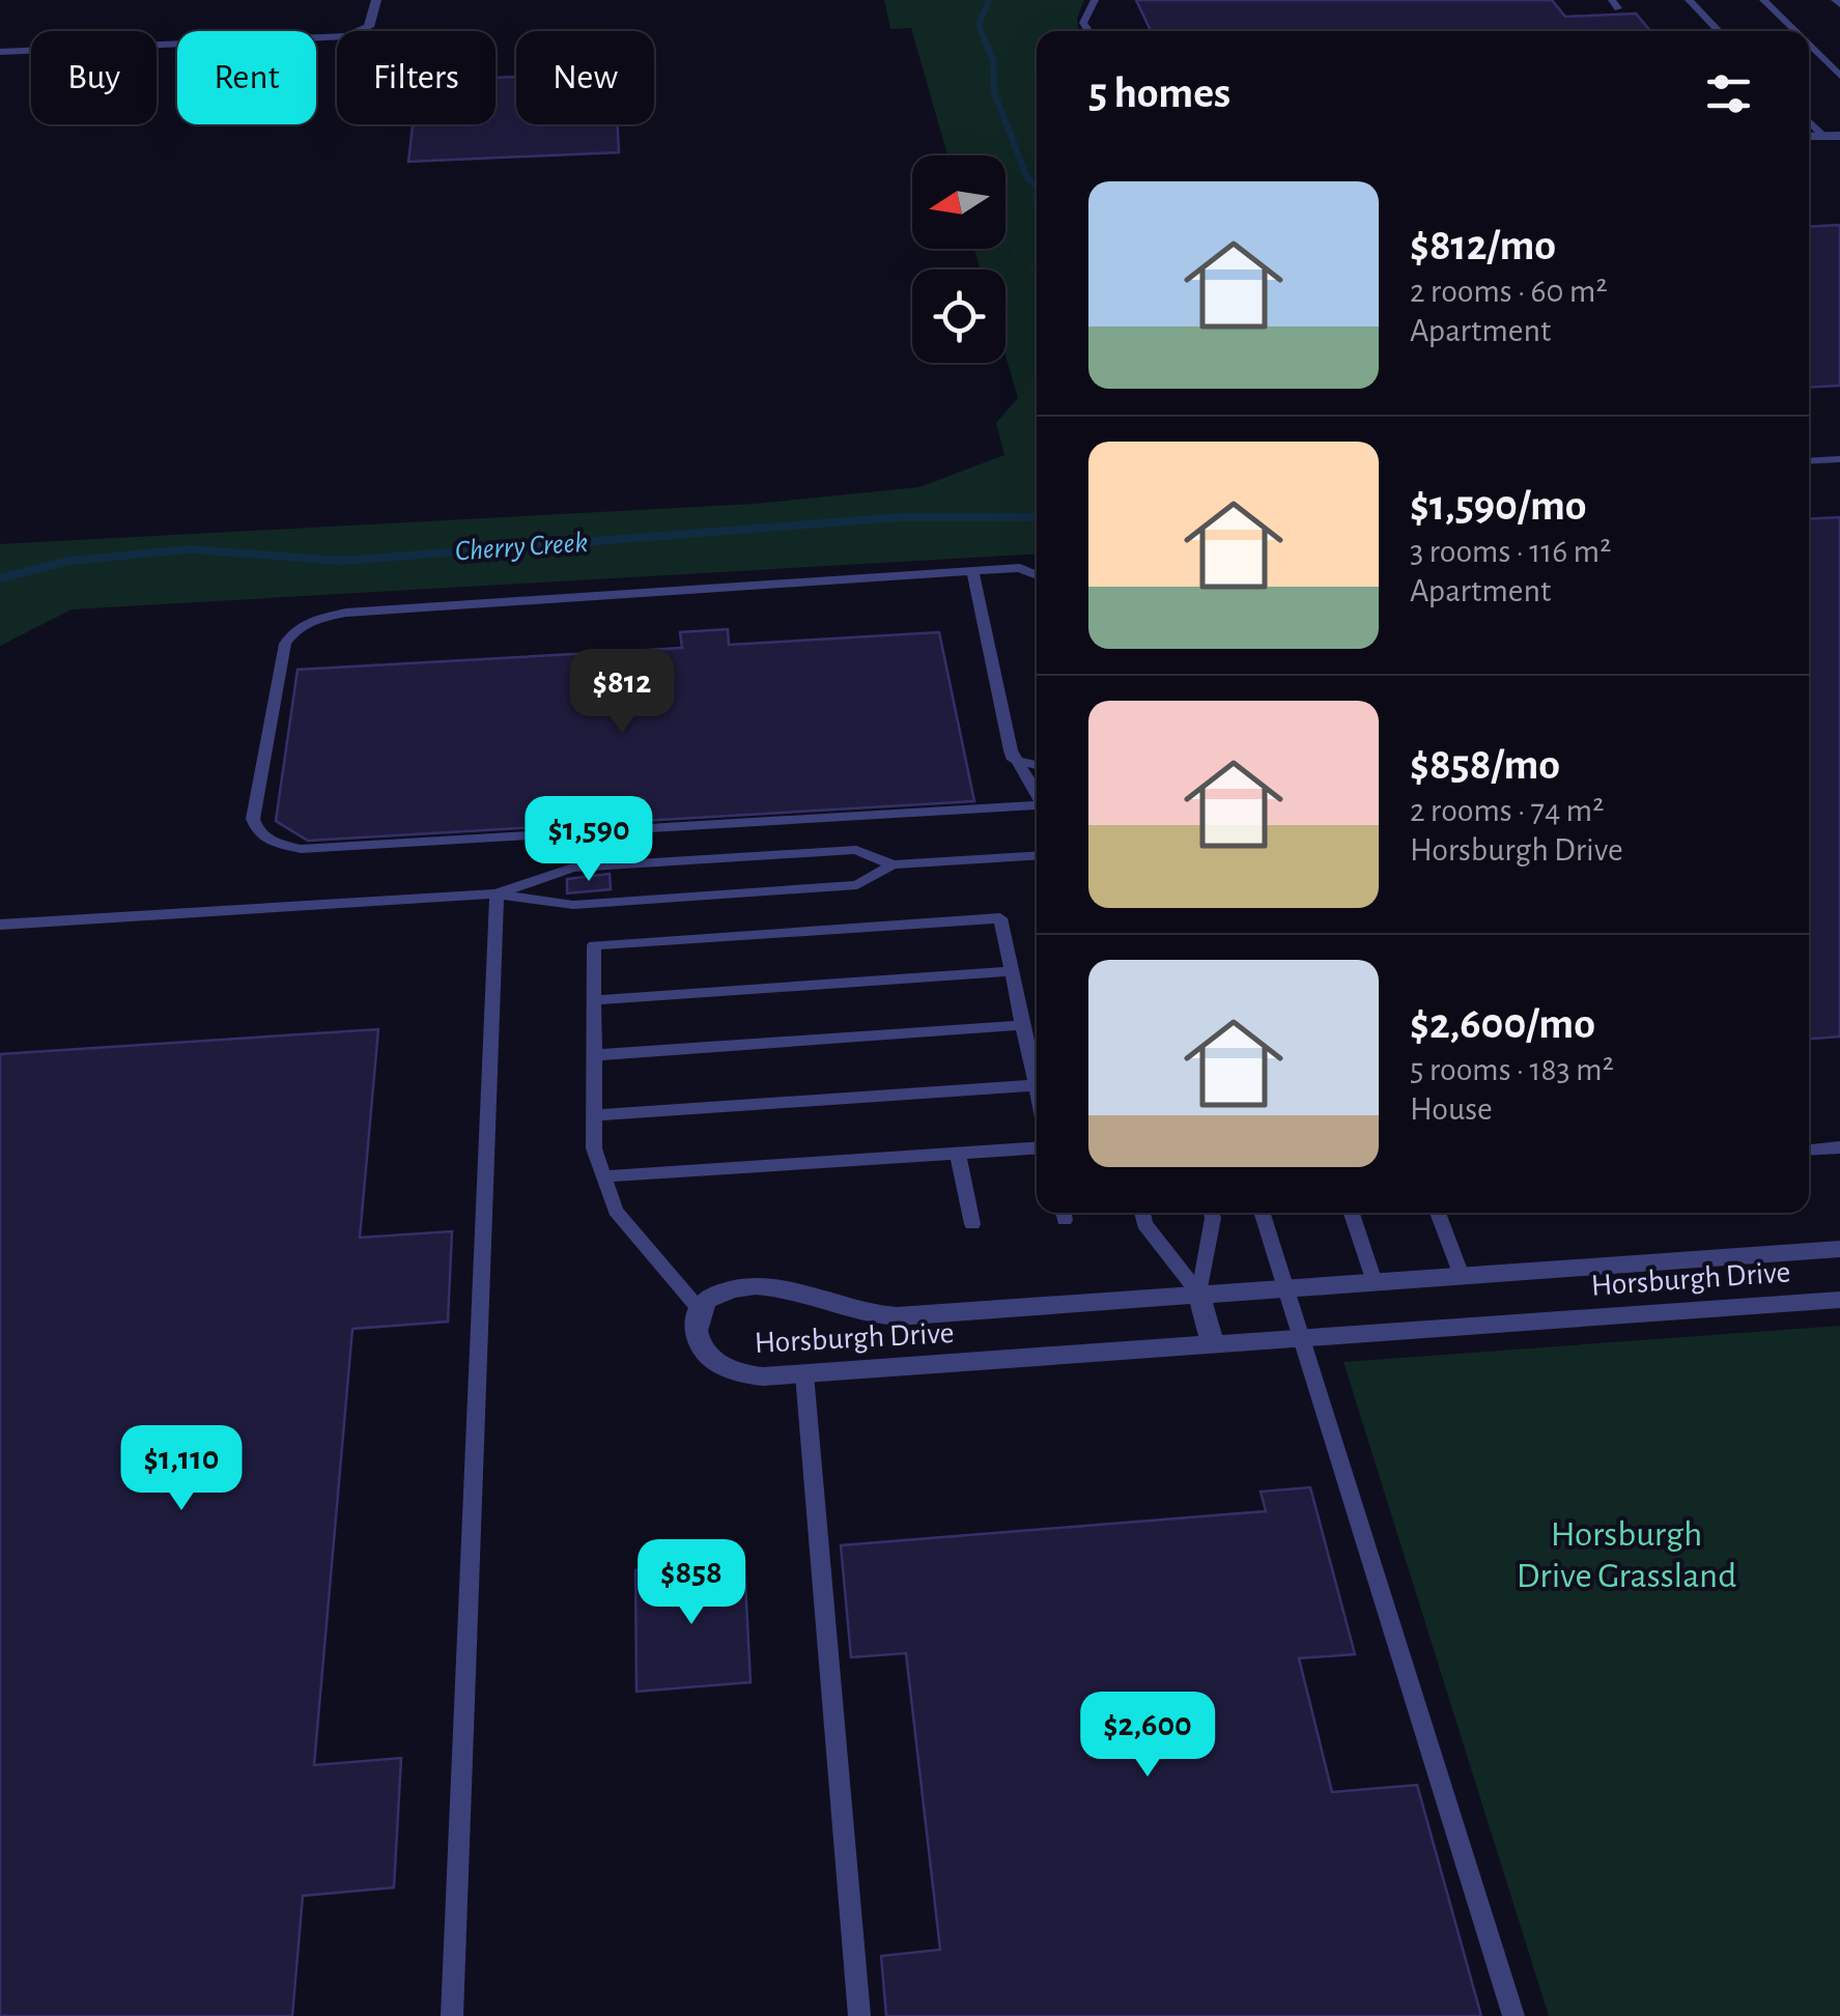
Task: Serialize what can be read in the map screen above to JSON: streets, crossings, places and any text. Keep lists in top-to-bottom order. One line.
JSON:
{"streets":{"street":["Horsburgh Drive"]},"water":["Cherry Creek"],"parks":["Horsburgh Drive Grassland"],"north":"left","page":{"chip":["Buy","Rent","Filters","New"],"heading":"5 homes","list":[{"name":"$812/mo","note":"2 rooms · 60 m² · Apartment"},{"name":"$1,590/mo","note":"3 rooms · 116 m² · Apartment"},{"name":"$858/mo","note":"2 rooms · 74 m² · Horsburgh Drive"},{"name":"$2,600/mo","note":"5 rooms · 183 m² · House"}],"price":["$812","$1,590","$1,110","$858","$2,600"]}}
